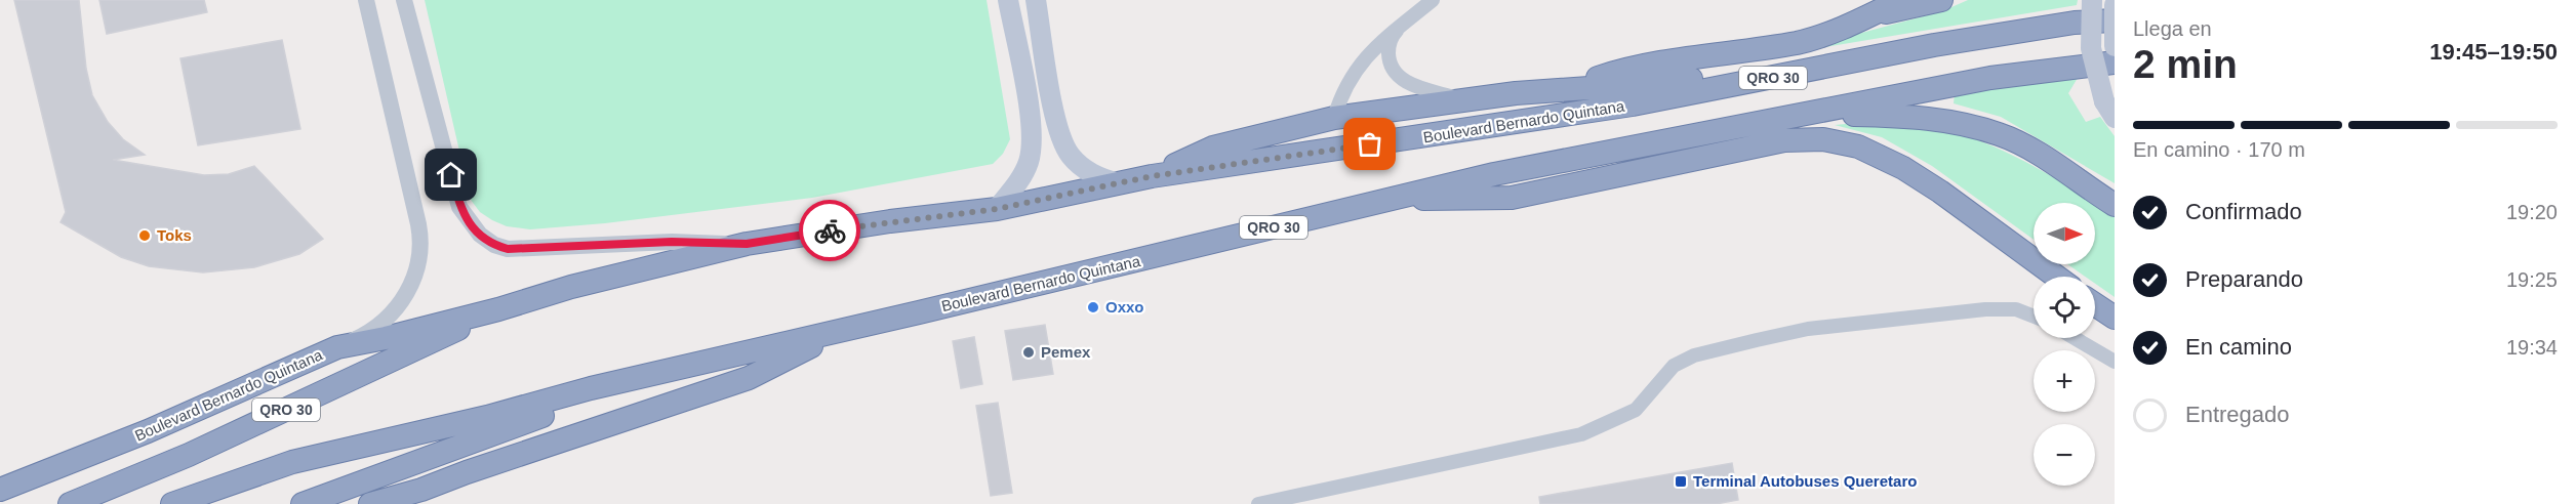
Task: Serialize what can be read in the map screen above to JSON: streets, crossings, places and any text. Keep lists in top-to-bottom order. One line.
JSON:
{"streets":{"highway":["QRO 30","Boulevard Bernardo Quintana"]},"places":{"other":["Toks","Oxxo","Pemex"],"transit":["Terminal Autobuses Queretaro"]},"north":"right","page":{"heading":["2 min","Llega en","19:45–19:50"],"bar":"En camino · 170 m","list":[["Confirmado","19:20"],["Preparando","19:25"],["En camino","19:34"],"Entregado"],"map_buttons":["+","−"]}}
